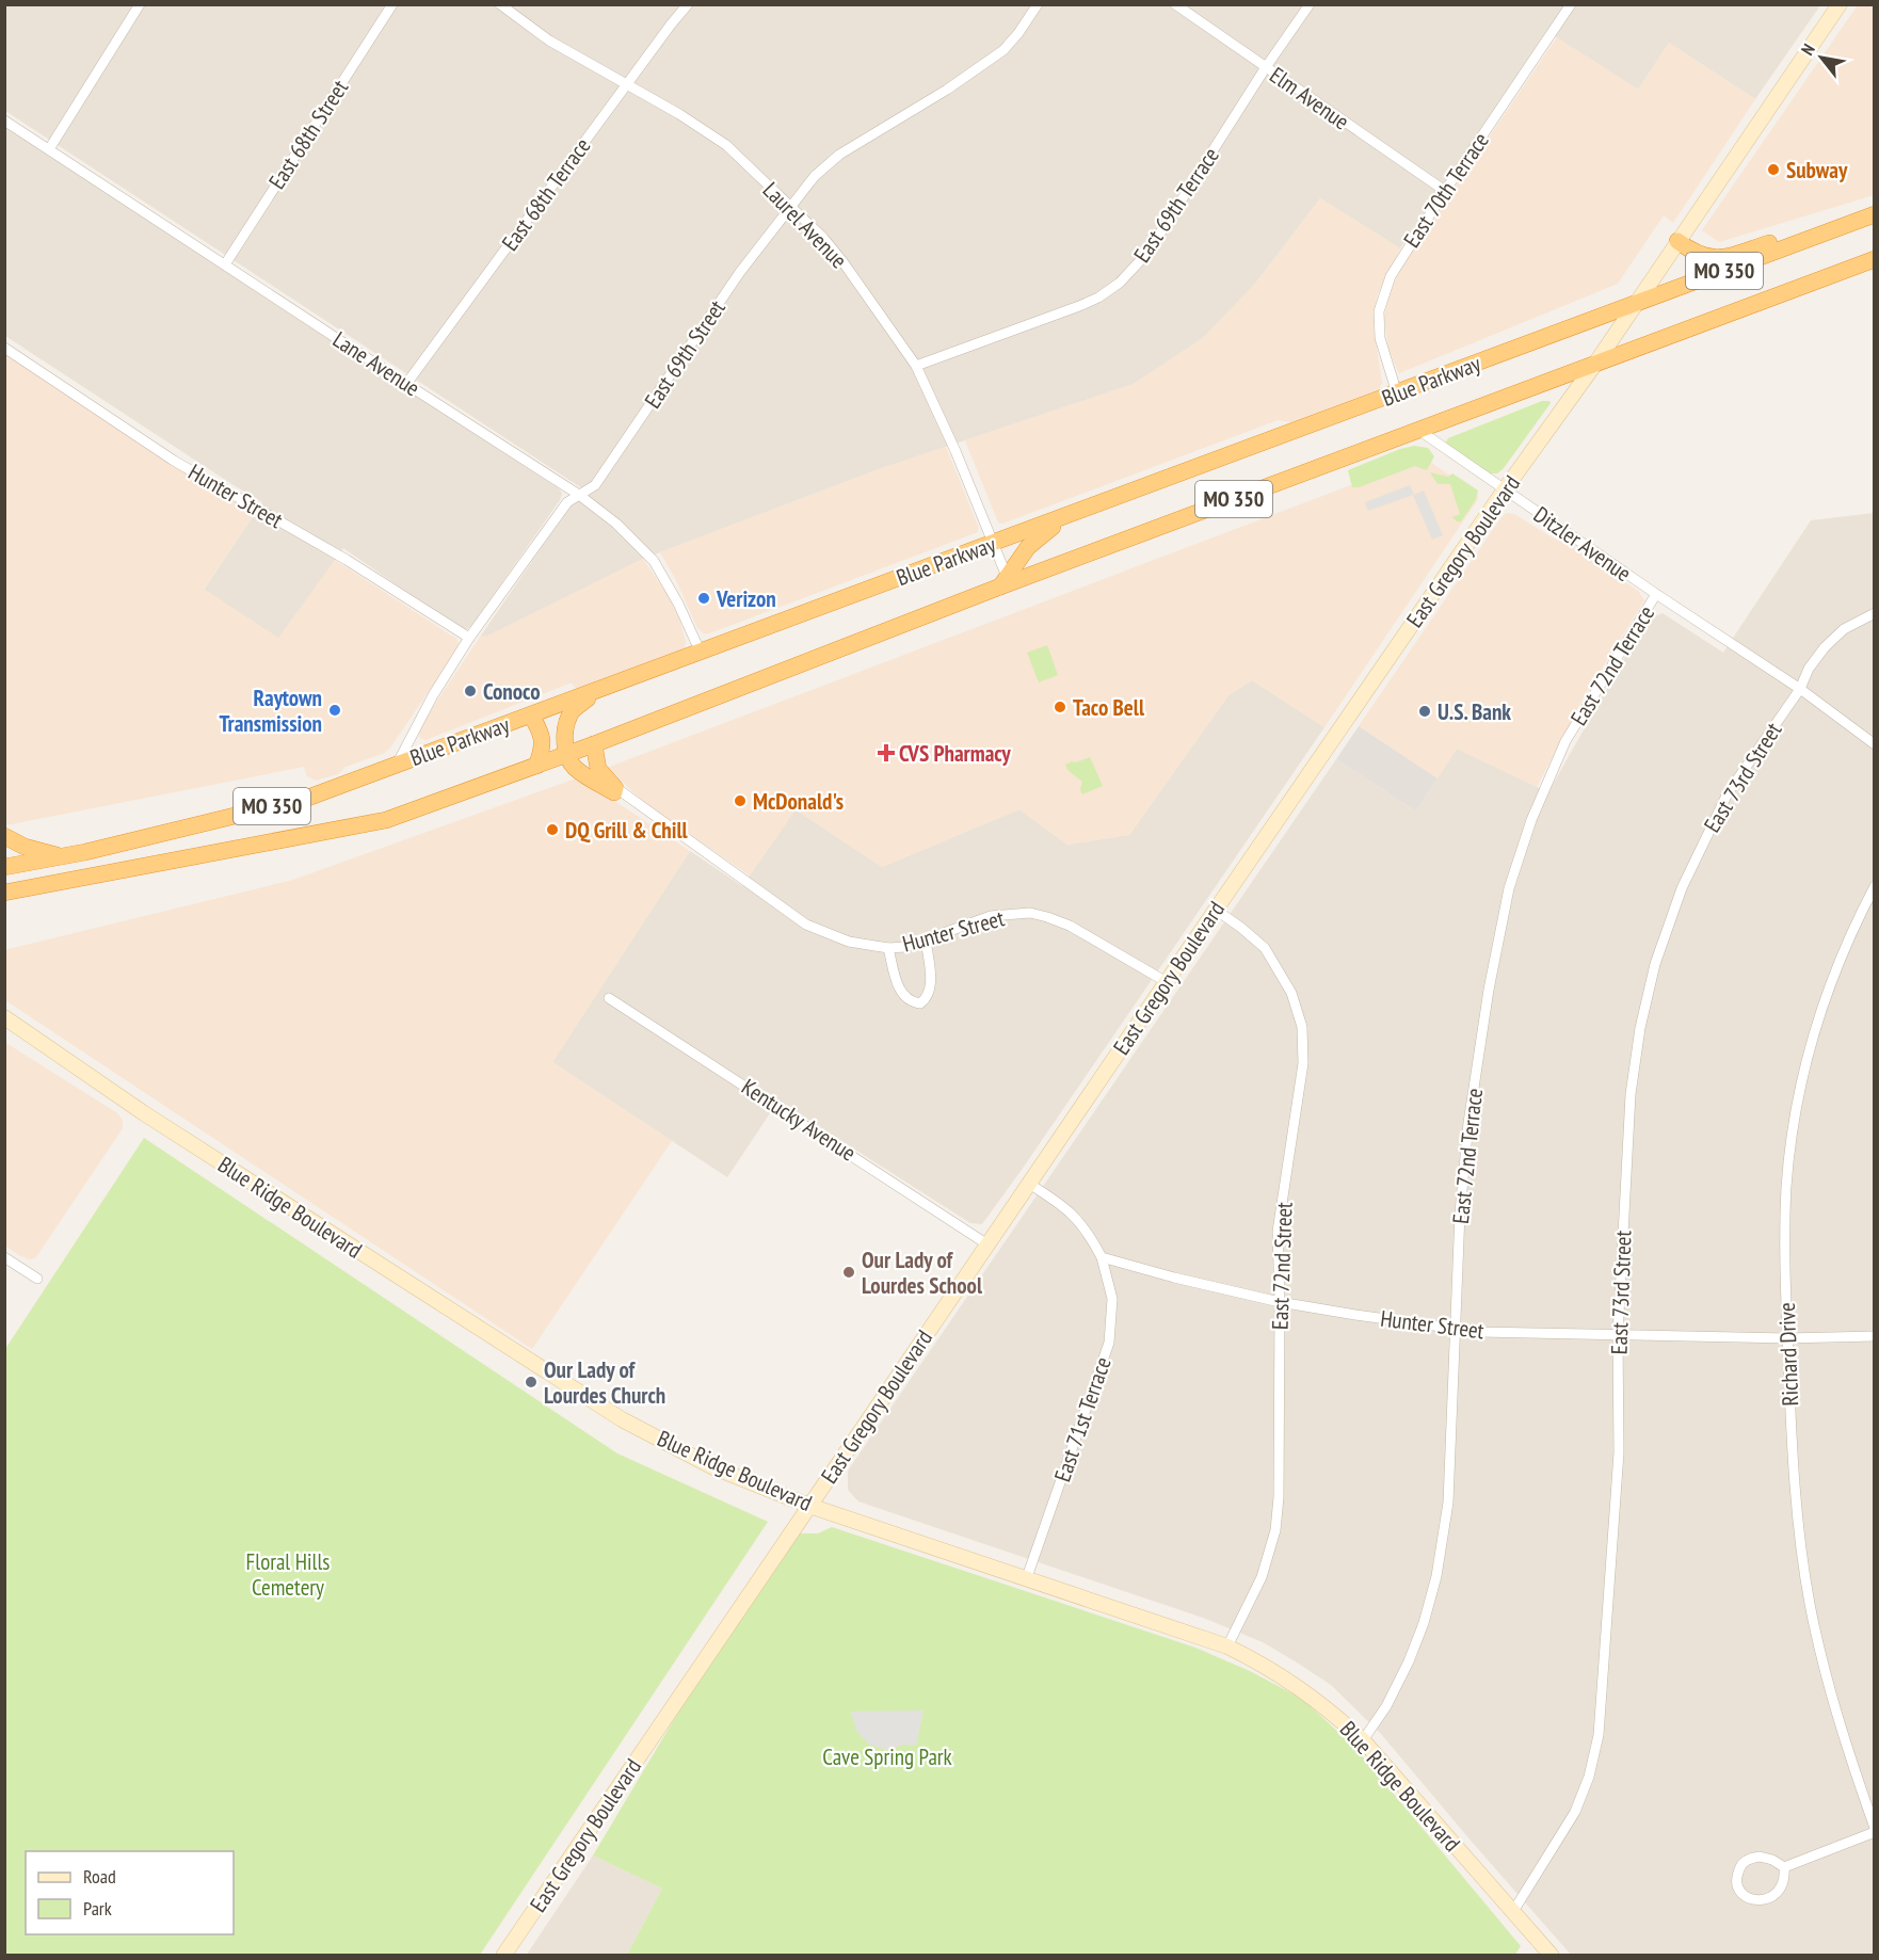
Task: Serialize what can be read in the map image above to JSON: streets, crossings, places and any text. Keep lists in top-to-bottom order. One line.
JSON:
{"streets":{"highway":["MO 350","Blue Parkway"],"main road":["East Gregory Boulevard","Blue Ridge Boulevard"],"street":["Elm Avenue","East 68th Street","East 70th Terrace","East 68th Terrace","East 69th Terrace","Laurel Avenue","East 69th Street","Lane Avenue","Hunter Street","Ditzler Avenue","East 72nd Terrace","East 73rd Street","Kentucky Avenue","East 72nd Street","Richard Drive","East 71st Terrace"]},"crossings":[["Elm Avenue","East 70th Terrace"],["Elm Avenue","East 69th Terrace"],["East 68th Street","Lane Avenue"],["East 70th Terrace","Blue Parkway"],["East 68th Terrace","Laurel Avenue"],["East 68th Terrace","Lane Avenue"],["East 69th Terrace","Laurel Avenue"],["Laurel Avenue","East 69th Street"],["Laurel Avenue","Blue Parkway"],["East 69th Street","Lane Avenue"],["East 69th Street","Blue Parkway"],["East 69th Street","Hunter Street"],["Lane Avenue","Blue Parkway"],["Blue Parkway","Ditzler Avenue"],["Blue Parkway","East Gregory Boulevard"],["Hunter Street","East Gregory Boulevard"],["Hunter Street","East 72nd Terrace"],["Hunter Street","East 73rd Street"],["Hunter Street","East 72nd Street"],["Hunter Street","Richard Drive"],["Hunter Street","East 71st Terrace"],["Ditzler Avenue","East Gregory Boulevard"],["Ditzler Avenue","East 72nd Terrace"],["Ditzler Avenue","East 73rd Street"],["East Gregory Boulevard","Kentucky Avenue"],["East Gregory Boulevard","Blue Ridge Boulevard"],["East Gregory Boulevard","East 72nd Street"],["East 72nd Terrace","Blue Ridge Boulevard"],["East 73rd Street","Blue Ridge Boulevard"],["Blue Ridge Boulevard","East 72nd Street"],["Blue Ridge Boulevard","East 71st Terrace"]],"parks":["Floral Hills Cemetery","Cave Spring Park"],"places":{"other":["Subway","Verizon","Conoco","Taco Bell","Raytown Transmission","U.S. Bank","McDonald's","DQ Grill & Chill","Our Lady of Lourdes School","Our Lady of Lourdes Church"],"health":["CVS Pharmacy"]},"legend":["Road","Park"],"north":"top left"}
